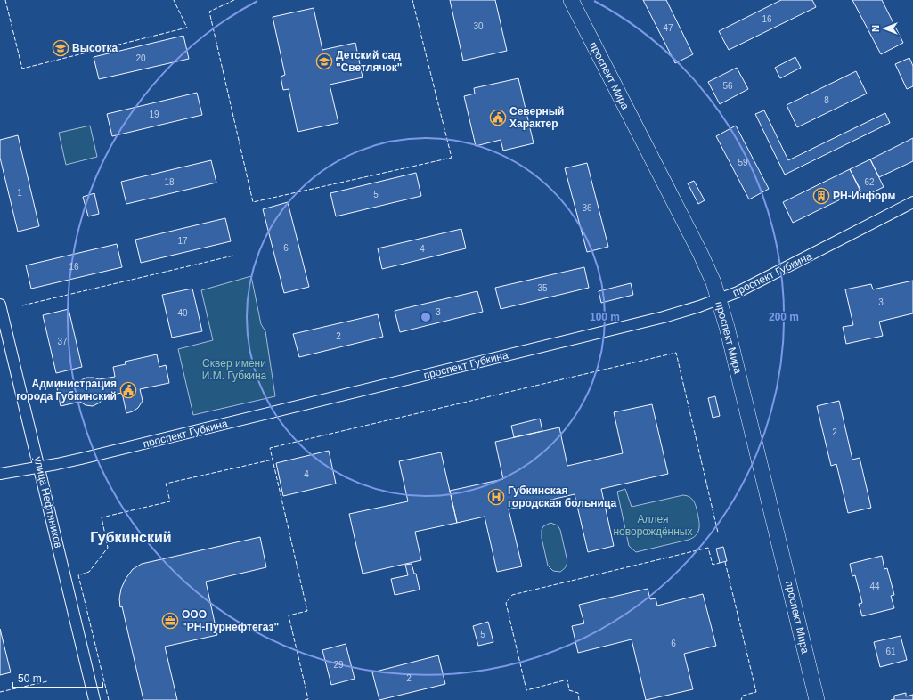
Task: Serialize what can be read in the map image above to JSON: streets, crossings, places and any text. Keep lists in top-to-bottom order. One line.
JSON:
{"streets":{"main road":["проспект Мира"],"street":["проспект Губкина","улица Нефтяников"]},"crossings":[["проспект Мира","проспект Губкина"],["проспект Губкина","улица Нефтяников"]],"districts":["Губкинский"],"parks":["Сквер имени И.М. Губкина","Аллея новорождённых"],"places":{"school or university":["Высотка","Детский сад \"Светлячок\""],"public building":["Северный Характер","Администрация города Губкинский"],"building":["РН-Информ"],"hospital":["Губкинская городская больница"],"office":["ООО \"РН-Пурнефтегаз\""]},"house_numbers":["16","30","47","20","56","8","19","59","18","62","1","5","36","17","6","4","16","35","3","3","40","2","37","2","4","44","5","6","61","29","2"],"scale_bar":"50 m","north":"left","rings":["100 m","200 m"]}
